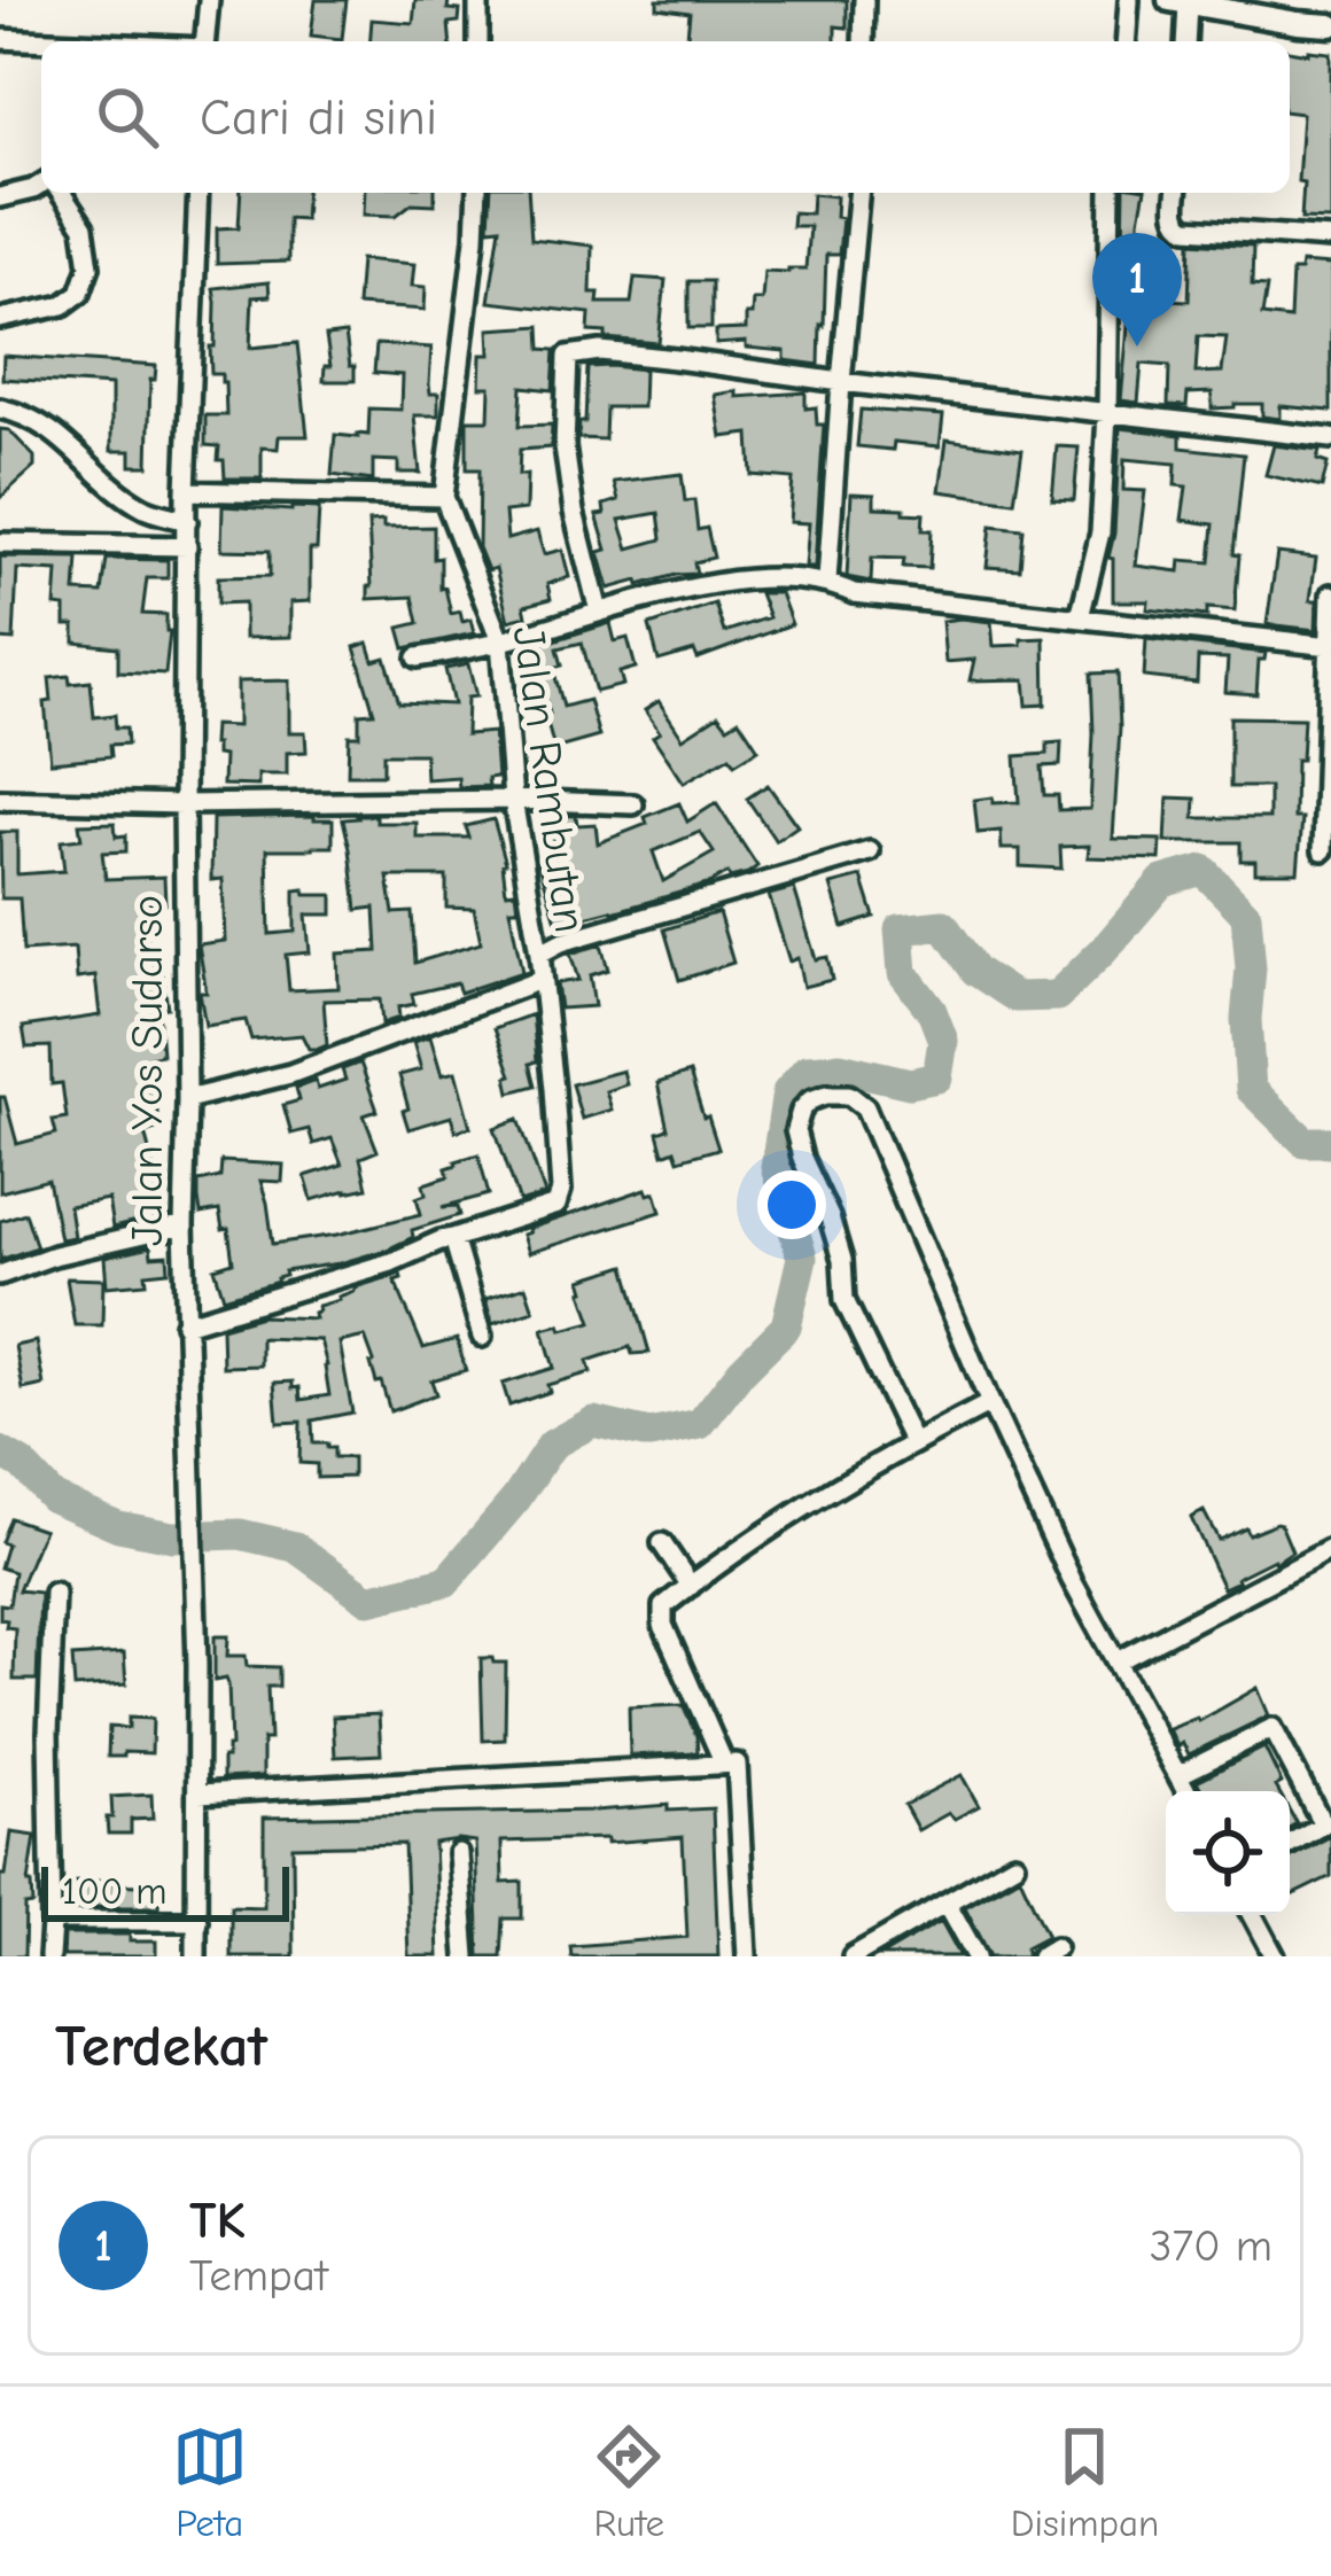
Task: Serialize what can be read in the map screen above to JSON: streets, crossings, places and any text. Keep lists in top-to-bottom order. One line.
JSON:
{"streets":{"street":["Jalan Rambutan","Jalan Yos Sudarso"]},"scale_bar":"100 m","page":{"search":"Cari di sini","pins":"1","scale":"100 m","heading":"Terdekat","list":[{"mark":"1","name":"TK","note":"Tempat","value":"370 m"}],"nav":["Peta","Rute","Disimpan"]}}
